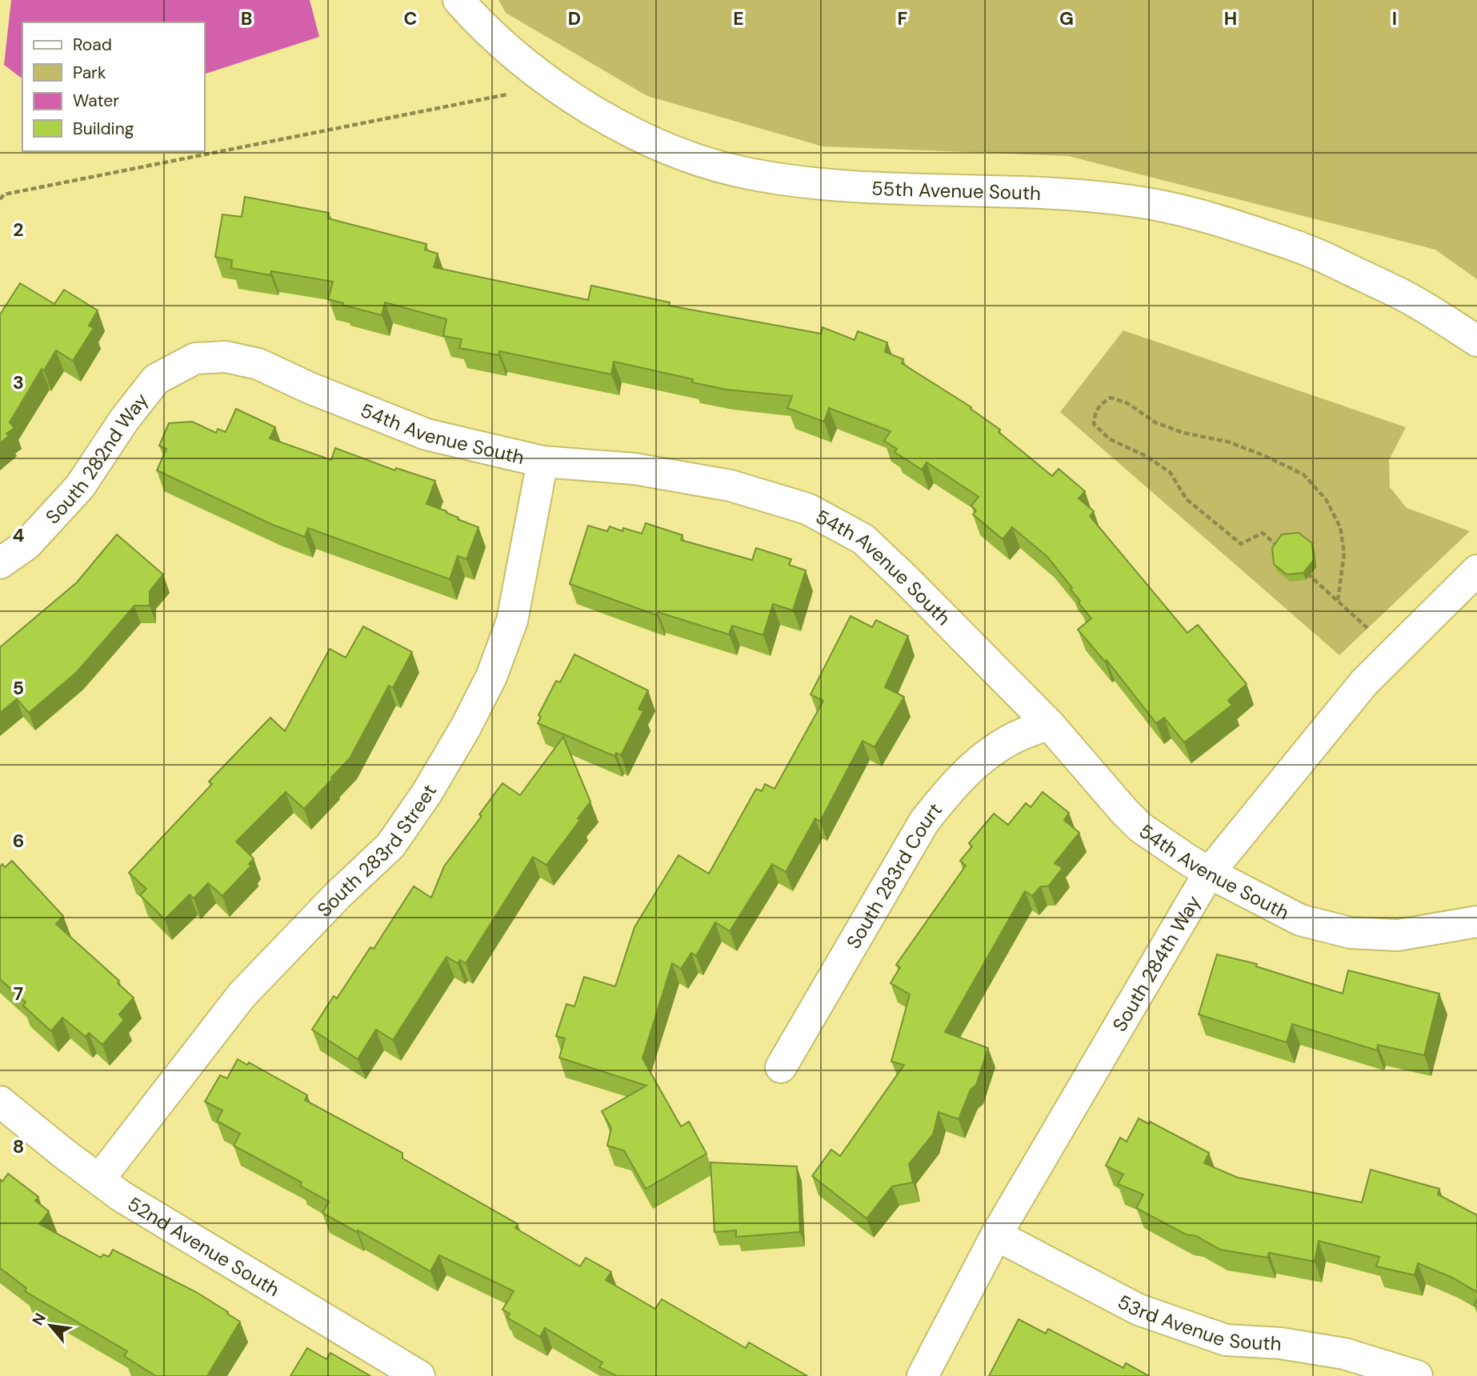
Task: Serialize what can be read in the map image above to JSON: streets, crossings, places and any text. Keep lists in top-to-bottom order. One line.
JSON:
{"streets":{"street":["55th Avenue South","54th Avenue South","South 282nd Way","South 283rd Street","South 283rd Court","South 284th Way","52nd Avenue South","53rd Avenue South"]},"crossings":[["54th Avenue South","South 282nd Way"],["54th Avenue South","South 283rd Street"],["54th Avenue South","South 283rd Court"],["54th Avenue South","South 284th Way"],["South 283rd Street","52nd Avenue South"],["South 284th Way","53rd Avenue South"]],"legend":["Road","Park","Water","Building"],"north":"top left","grid":{"columns":["B","C","D","E","F","G","H","I"],"rows":["2","3","4","5","6","7","8"]}}
